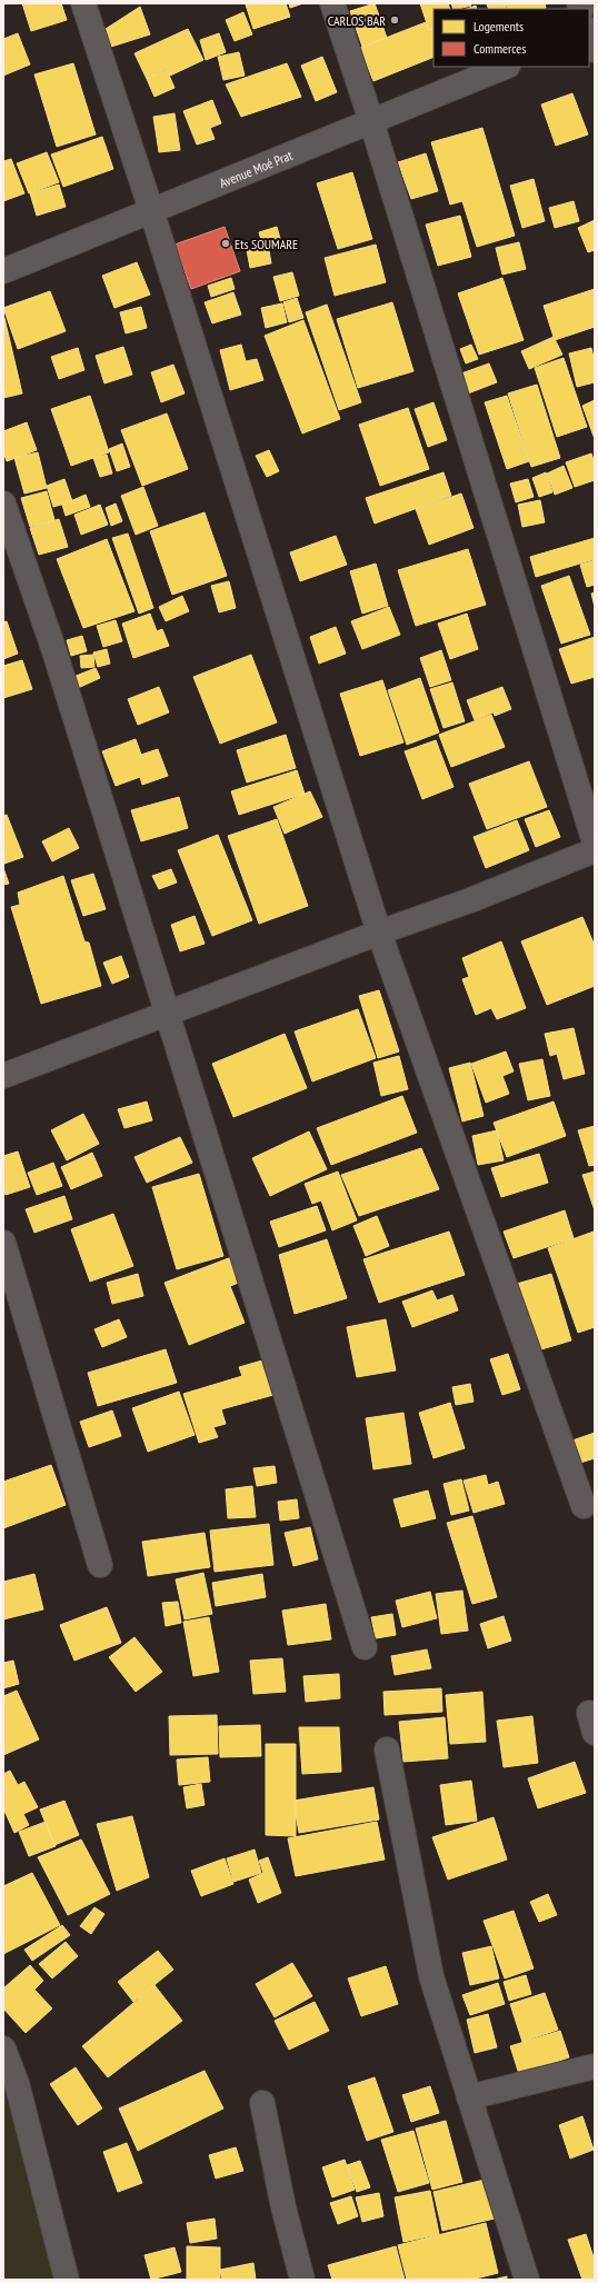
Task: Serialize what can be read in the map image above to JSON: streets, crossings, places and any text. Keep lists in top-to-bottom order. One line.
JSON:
{"streets":{"street":["Avenue Moé Prat"]},"places":["CARLOS BAR","Ets SOUMARE"],"legend":["Logements","Commerces"]}
